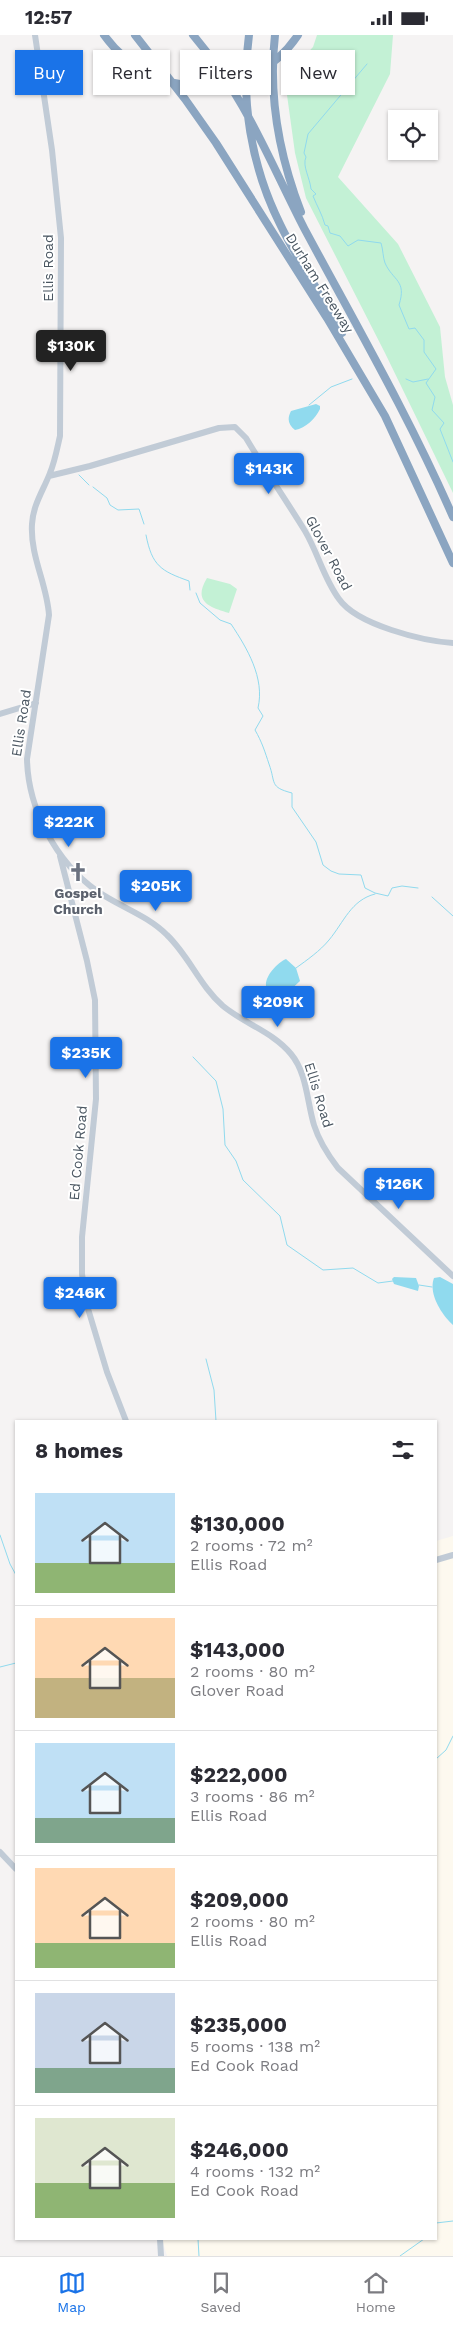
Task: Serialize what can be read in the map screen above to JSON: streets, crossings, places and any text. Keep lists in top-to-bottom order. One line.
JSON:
{"streets":{"highway":["Durham Freeway"],"main road":["Ellis Road","Glover Road","Ed Cook Road"]},"crossings":[["Ellis Road","Glover Road"],["Ellis Road","Ed Cook Road"]],"places":{"church":["Gospel Church"]},"page":{"status":"12:57","chip":["Buy","Rent","Filters","New"],"price":["$130K","$143K","$222K","$205K","$209K","$235K","$126K","$246K"],"heading":"8 homes","list":[{"name":"$130,000","note":"2 rooms · 72 m² · Ellis Road"},{"name":"$143,000","note":"2 rooms · 80 m² · Glover Road"},{"name":"$222,000","note":"3 rooms · 86 m² · Ellis Road"},{"name":"$209,000","note":"2 rooms · 80 m² · Ellis Road"},{"name":"$235,000","note":"5 rooms · 138 m² · Ed Cook Road"},{"name":"$246,000","note":"4 rooms · 132 m² · Ed Cook Road"}],"tabs":["Map","Saved","Home"]}}
